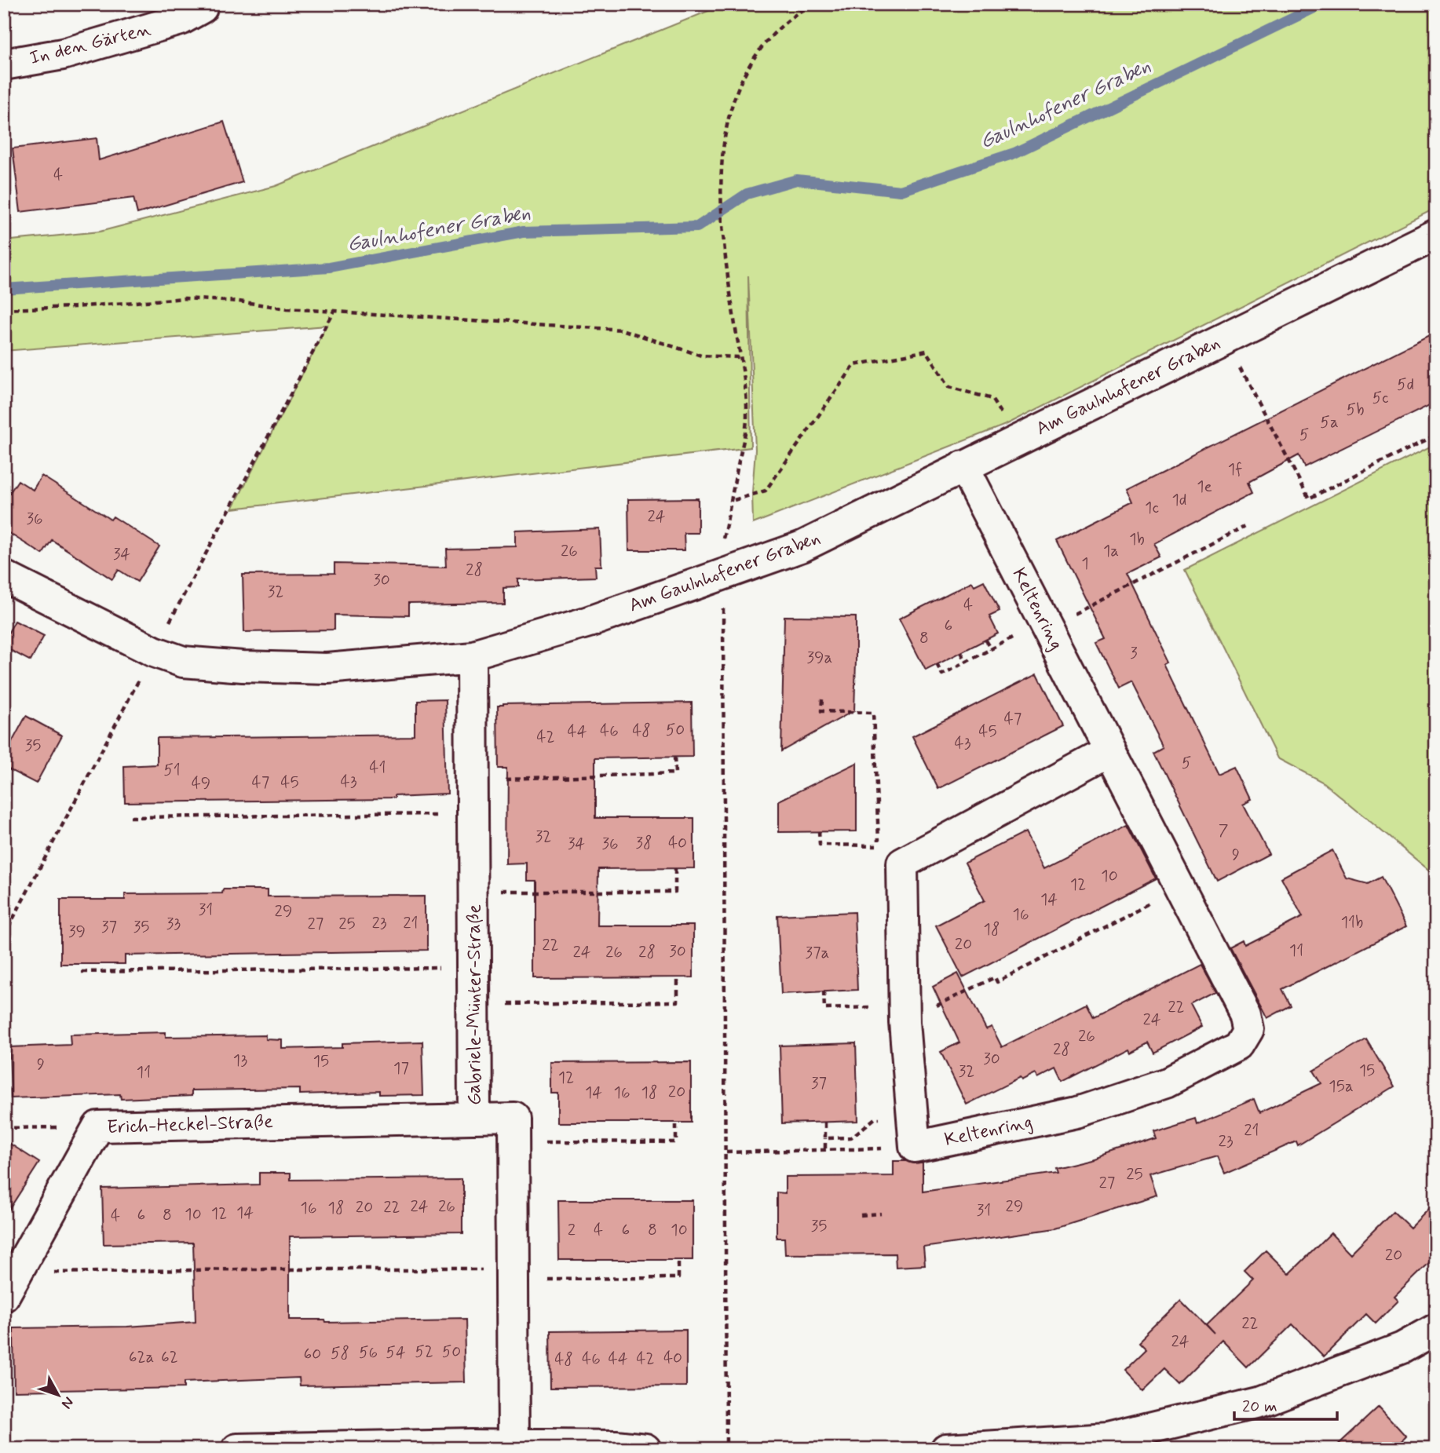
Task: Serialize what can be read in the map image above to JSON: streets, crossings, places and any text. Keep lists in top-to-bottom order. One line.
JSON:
{"streets":{"street":["In den Gärten","Am Gaulnhofener Graben","Keltenring","Gabriele-Münter-Straße","Erich-Heckel-Straße"]},"crossings":[["Am Gaulnhofener Graben","Keltenring"],["Am Gaulnhofener Graben","Gabriele-Münter-Straße"],["Gabriele-Münter-Straße","Erich-Heckel-Straße"]],"water":["Gaulnhofener Graben"],"house_numbers":["4","5d","5c","5b","5a","5","1f","1e","1d","1c","24","36","1b","26","1a","34","1","28","30","32","4","6","8","3","39a","47","50","46","48","44","45","42","43","35","5","41","51","43","47","45","49","7","32","38","40","34","36","9","10","12","14","31","29","16","11b","23","21","33","27","25","37","35","18","39","20","22","11","30","24","26","28","37a","22","24","26","28","30","13","15","9","17","15","32","11","12","37","15a","20","14","16","18","21","23","25","27","24","26","29","20","22","16","18","31","14","12","10","6","8","4","35","2","4","6","8","10","20","22","24","52","50","56","54","58","60","62a","62","40","46","44","42","48"],"scale_bar":"20 m","north":"bottom right"}
